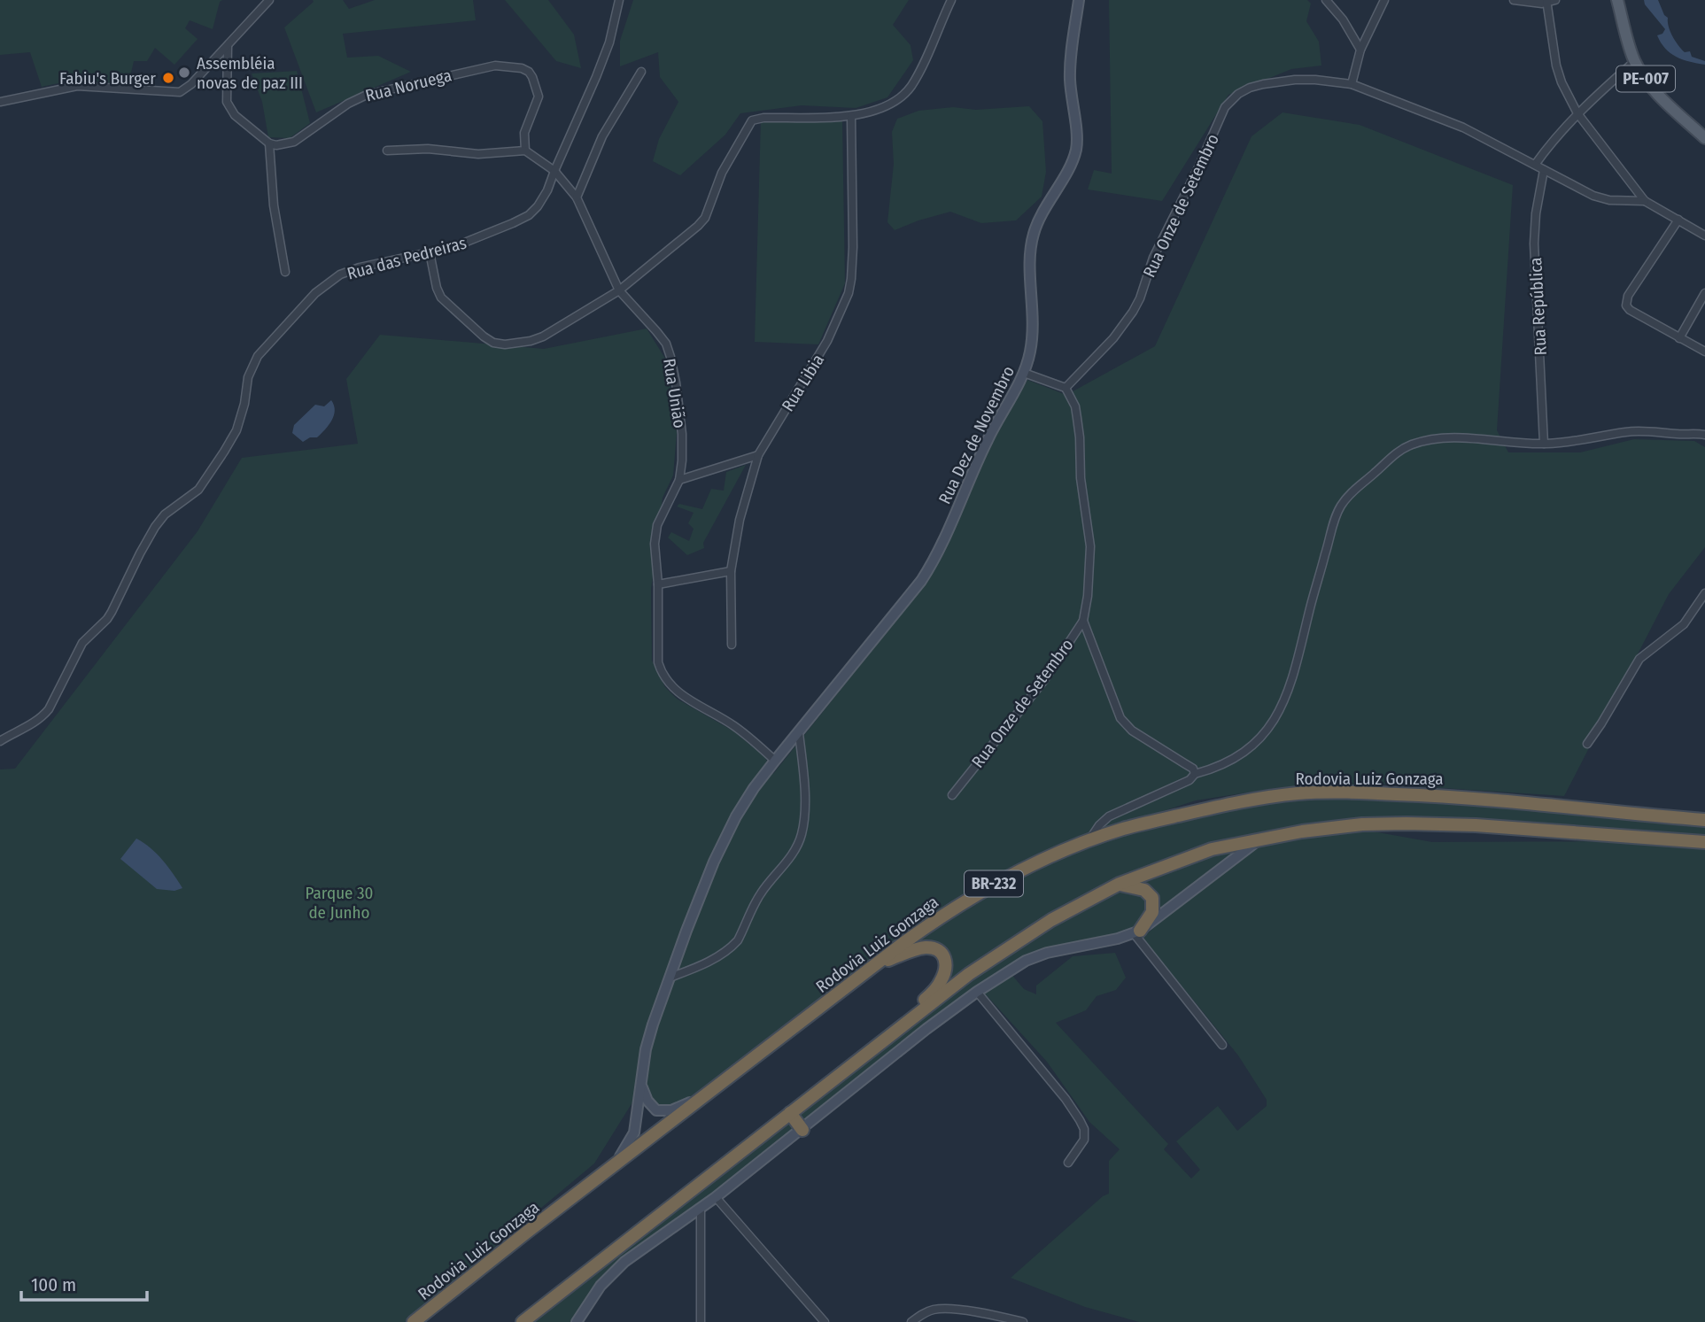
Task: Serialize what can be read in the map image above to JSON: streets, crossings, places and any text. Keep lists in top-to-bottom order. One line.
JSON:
{"streets":{"highway":["Rodovia Luiz Gonzaga","BR-232"],"main road":["PE-007","Rua Dez de Novembro"],"street":["Rua Noruega","Rua Onze de Setembro","Rua das Pedreiras","Rua República","Rua Libia","Rua União"]},"crossings":[["Rua Noruega","Rua União"],["Rua Onze de Setembro","Rua República"],["Rua das Pedreiras","Rua União"],["Rua União","Rua Dez de Novembro"],["Rua Dez de Novembro","Rodovia Luiz Gonzaga"],["Rodovia Luiz Gonzaga","BR-232"]],"parks":["Parque 30 de Junho"],"places":["Assembléia novas de paz III","Fabiu's Burger"],"scale_bar":"100 m"}
